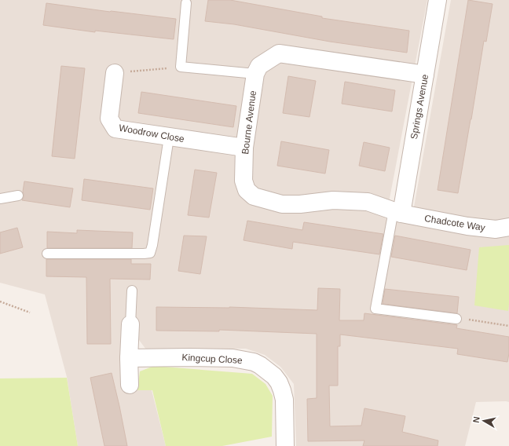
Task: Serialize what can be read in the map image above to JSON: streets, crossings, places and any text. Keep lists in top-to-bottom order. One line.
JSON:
{"streets":{"street":["Springs Avenue","Bourne Avenue","Woodrow Close","Chadcote Way","Kingcup Close"]},"crossings":[["Springs Avenue","Bourne Avenue"],["Springs Avenue","Chadcote Way"],["Bourne Avenue","Woodrow Close"],["Bourne Avenue","Chadcote Way"]],"north":"left"}
